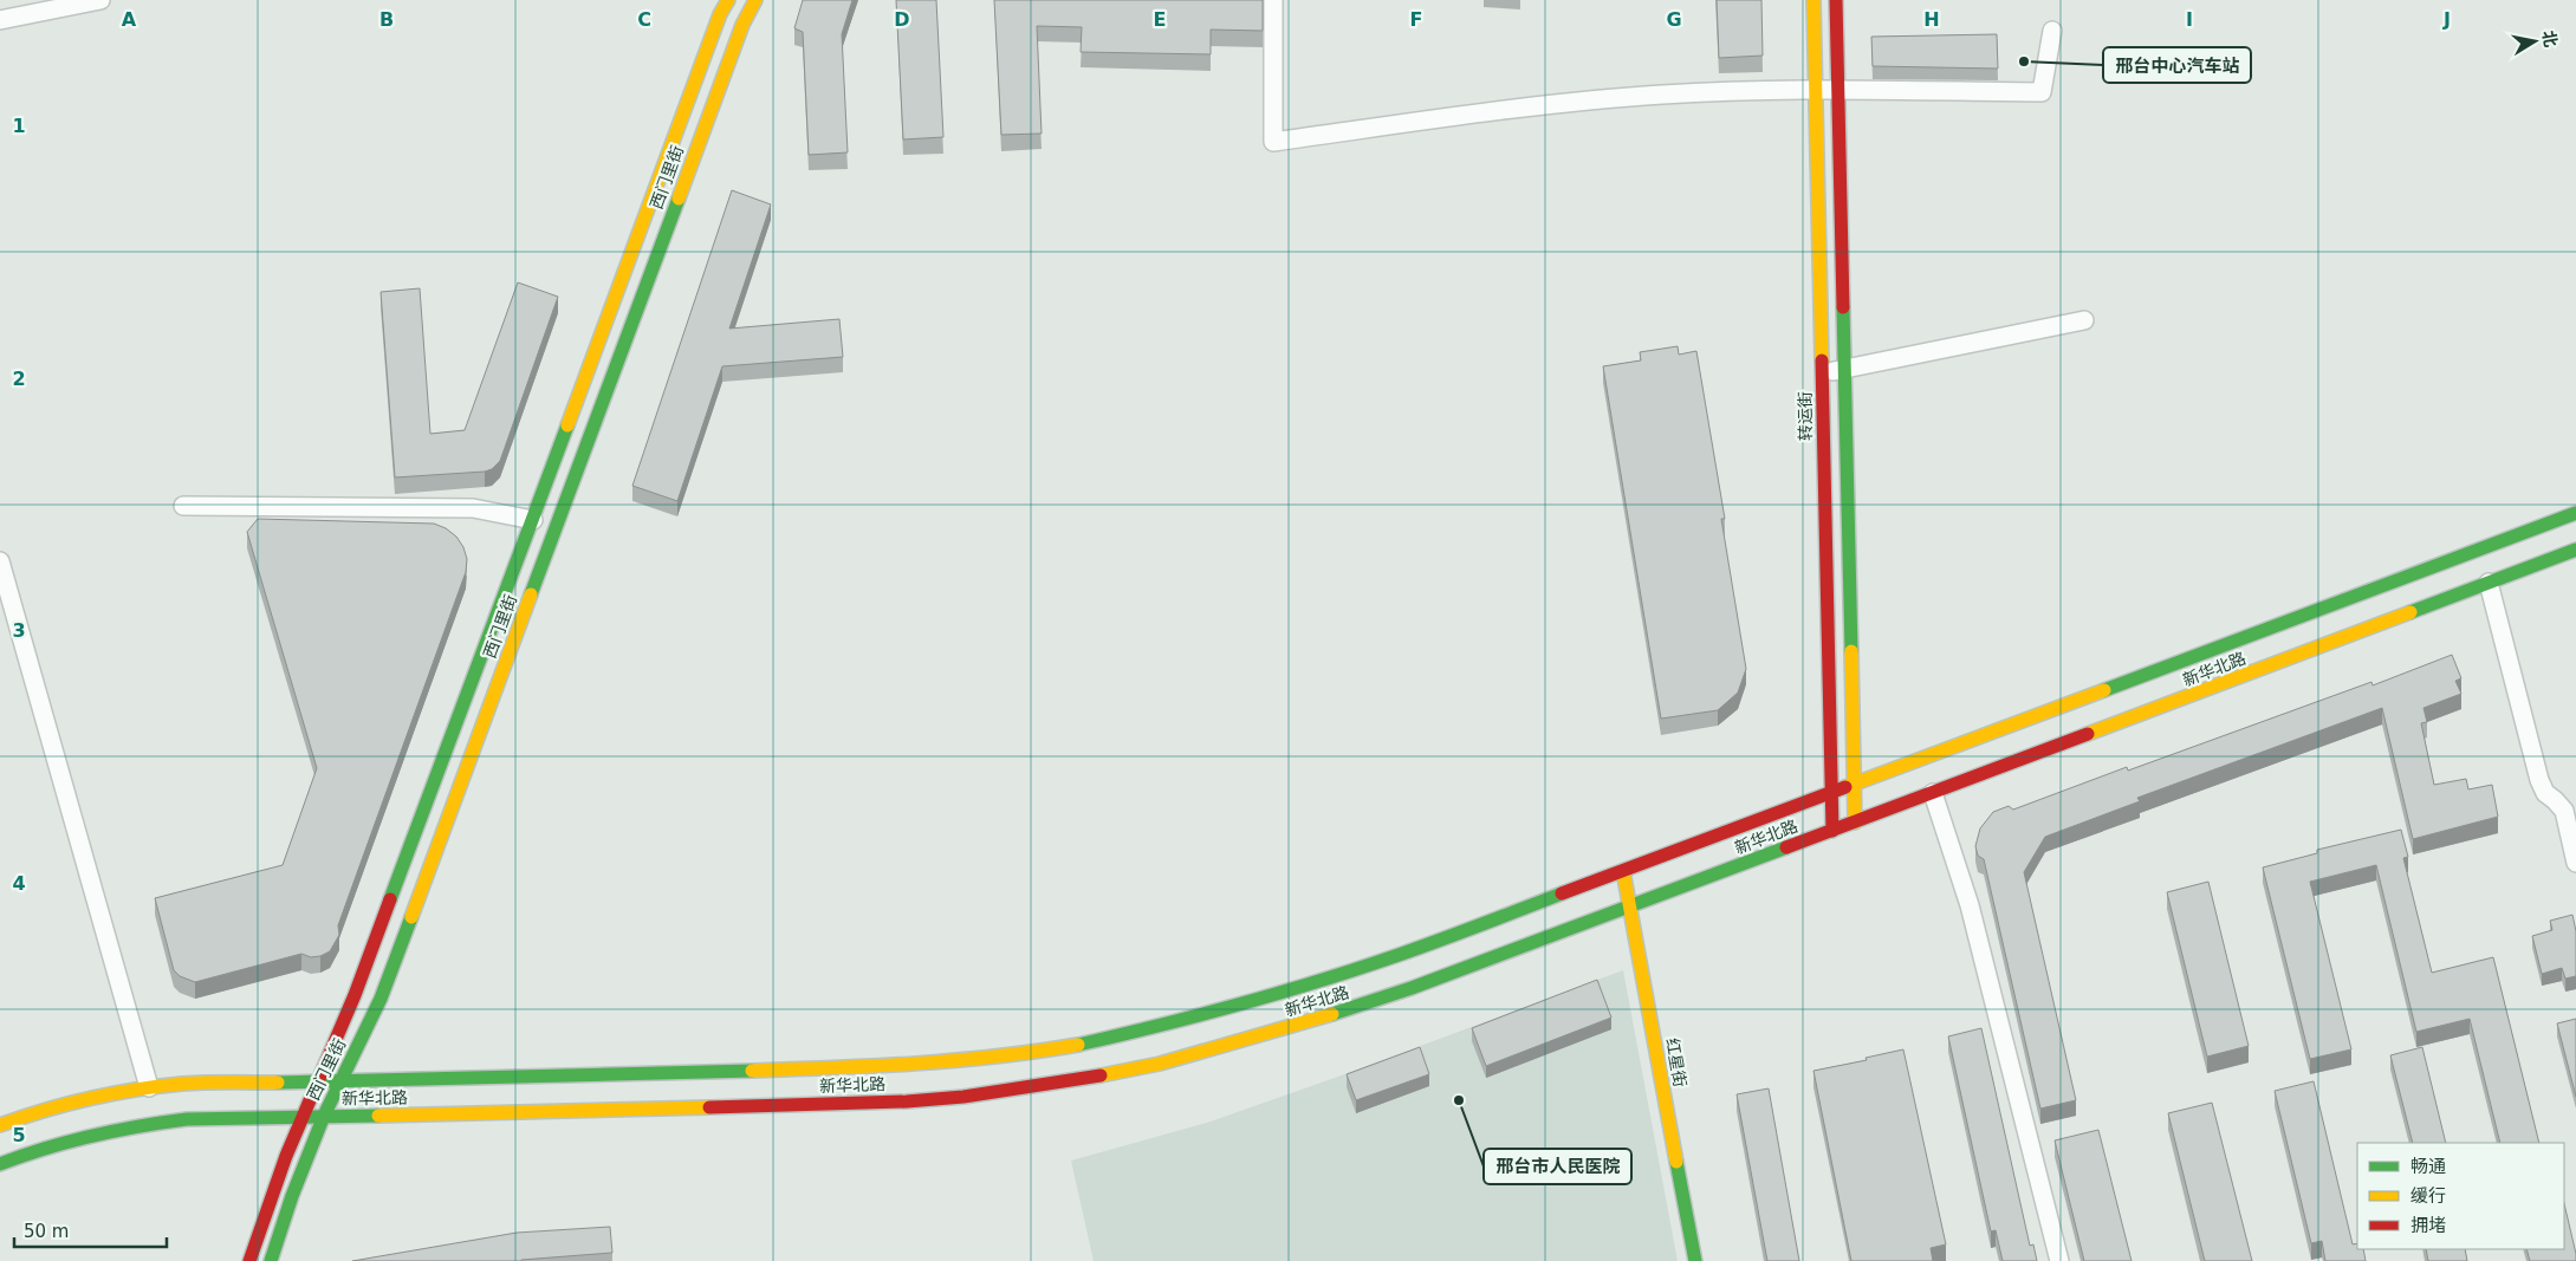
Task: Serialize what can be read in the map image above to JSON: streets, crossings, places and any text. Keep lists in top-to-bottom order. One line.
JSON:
{"streets":{"main road":["西门里街","转运街","新华北路","红星街"]},"crossings":[["西门里街","新华北路"],["转运街","新华北路"],["新华北路","红星街"]],"places":["邢台中心汽车站","邢台市人民医院"],"legend":["畅通","缓行","拥堵"],"scale_bar":"50 m","north":"right","grid":{"columns":["A","B","C","D","E","F","G","H","I","J"],"rows":["1","2","3","4","5"]}}
